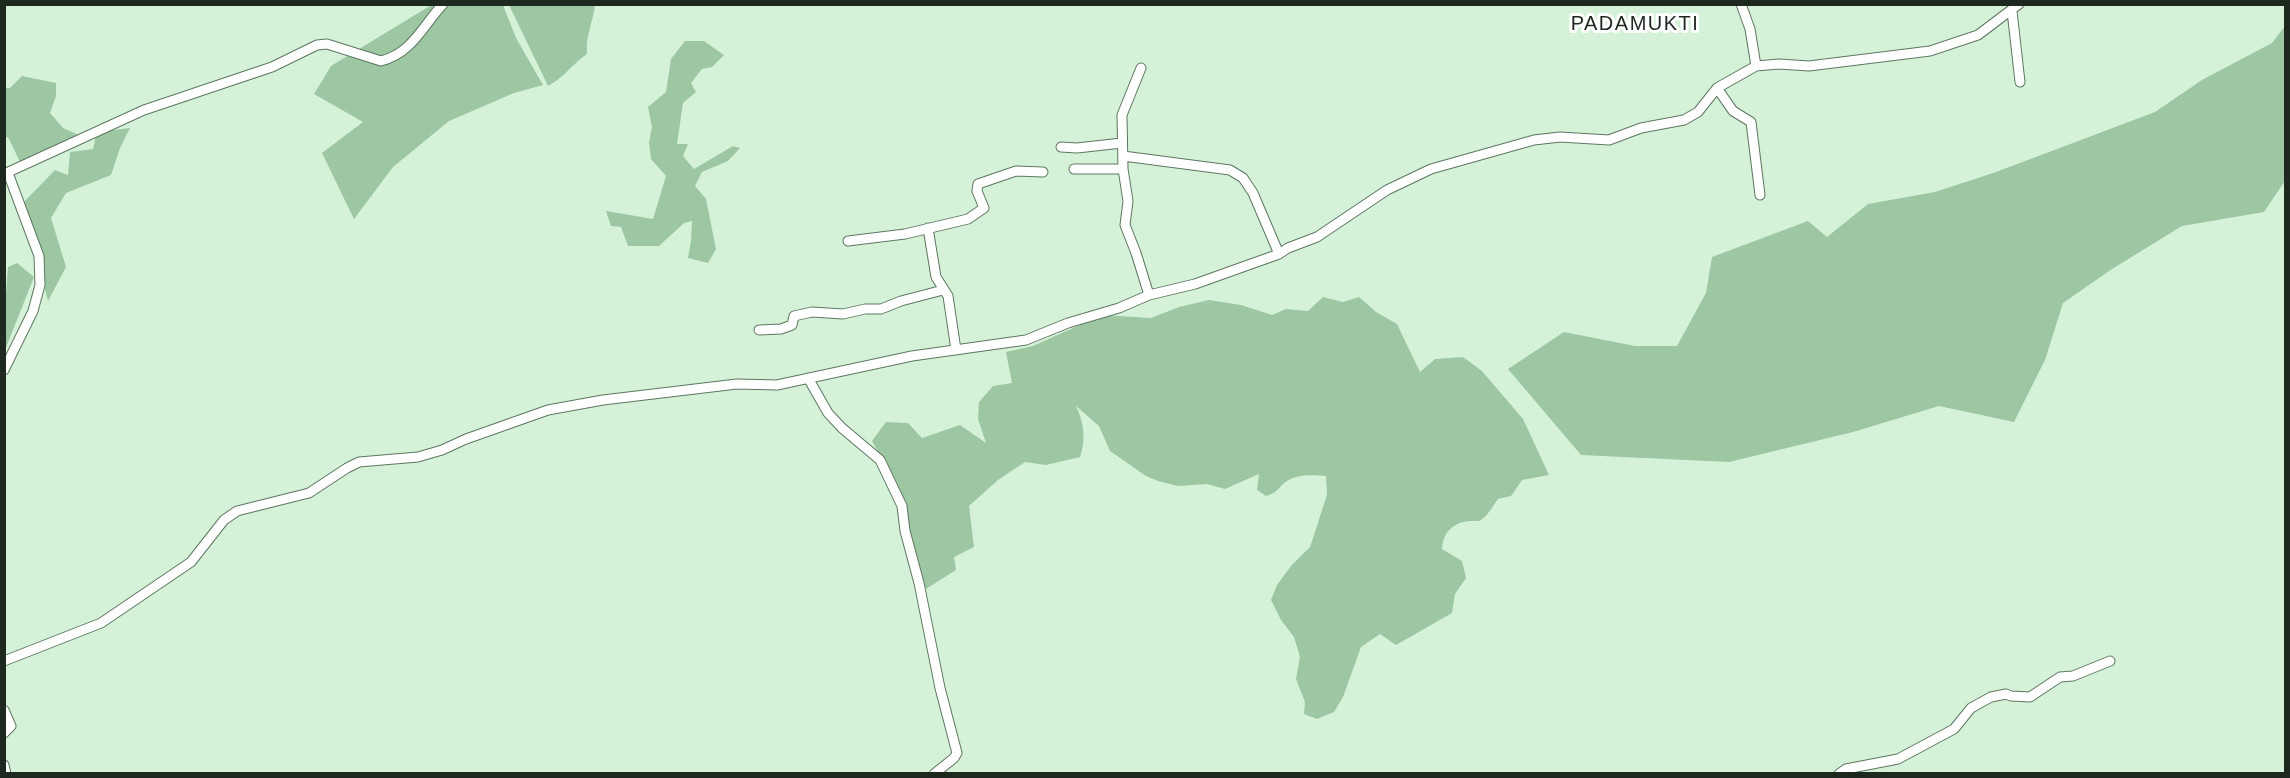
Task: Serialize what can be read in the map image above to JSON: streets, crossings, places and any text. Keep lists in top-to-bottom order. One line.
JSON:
{"districts":["PADAMUKTI"]}
